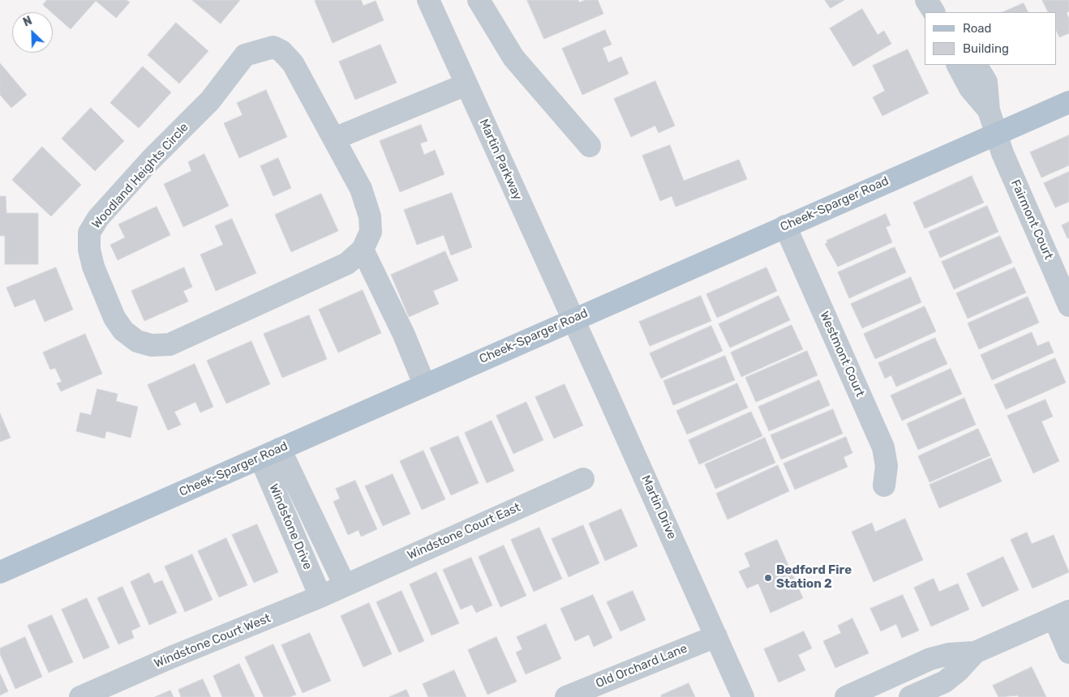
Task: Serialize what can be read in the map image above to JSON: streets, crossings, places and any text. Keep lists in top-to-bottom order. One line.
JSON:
{"streets":{"main road":["Cheek-Sparger Road"],"street":["Martin Parkway","Woodland Heights Circle","Fairmont Court","Westmont Court","Martin Drive","Windstone Drive","Windstone Court East","Windstone Court West","Old Orchard Lane"]},"crossings":[["Martin Parkway","Cheek-Sparger Road"],["Martin Parkway","Martin Drive"],["Cheek-Sparger Road","Fairmont Court"],["Cheek-Sparger Road","Westmont Court"],["Cheek-Sparger Road","Martin Drive"],["Cheek-Sparger Road","Windstone Drive"],["Martin Drive","Old Orchard Lane"],["Windstone Drive","Windstone Court East"],["Windstone Drive","Windstone Court West"],["Windstone Court East","Windstone Court West"]],"places":["Bedford Fire Station 2"],"legend":["Road","Building"],"north":"top left"}
